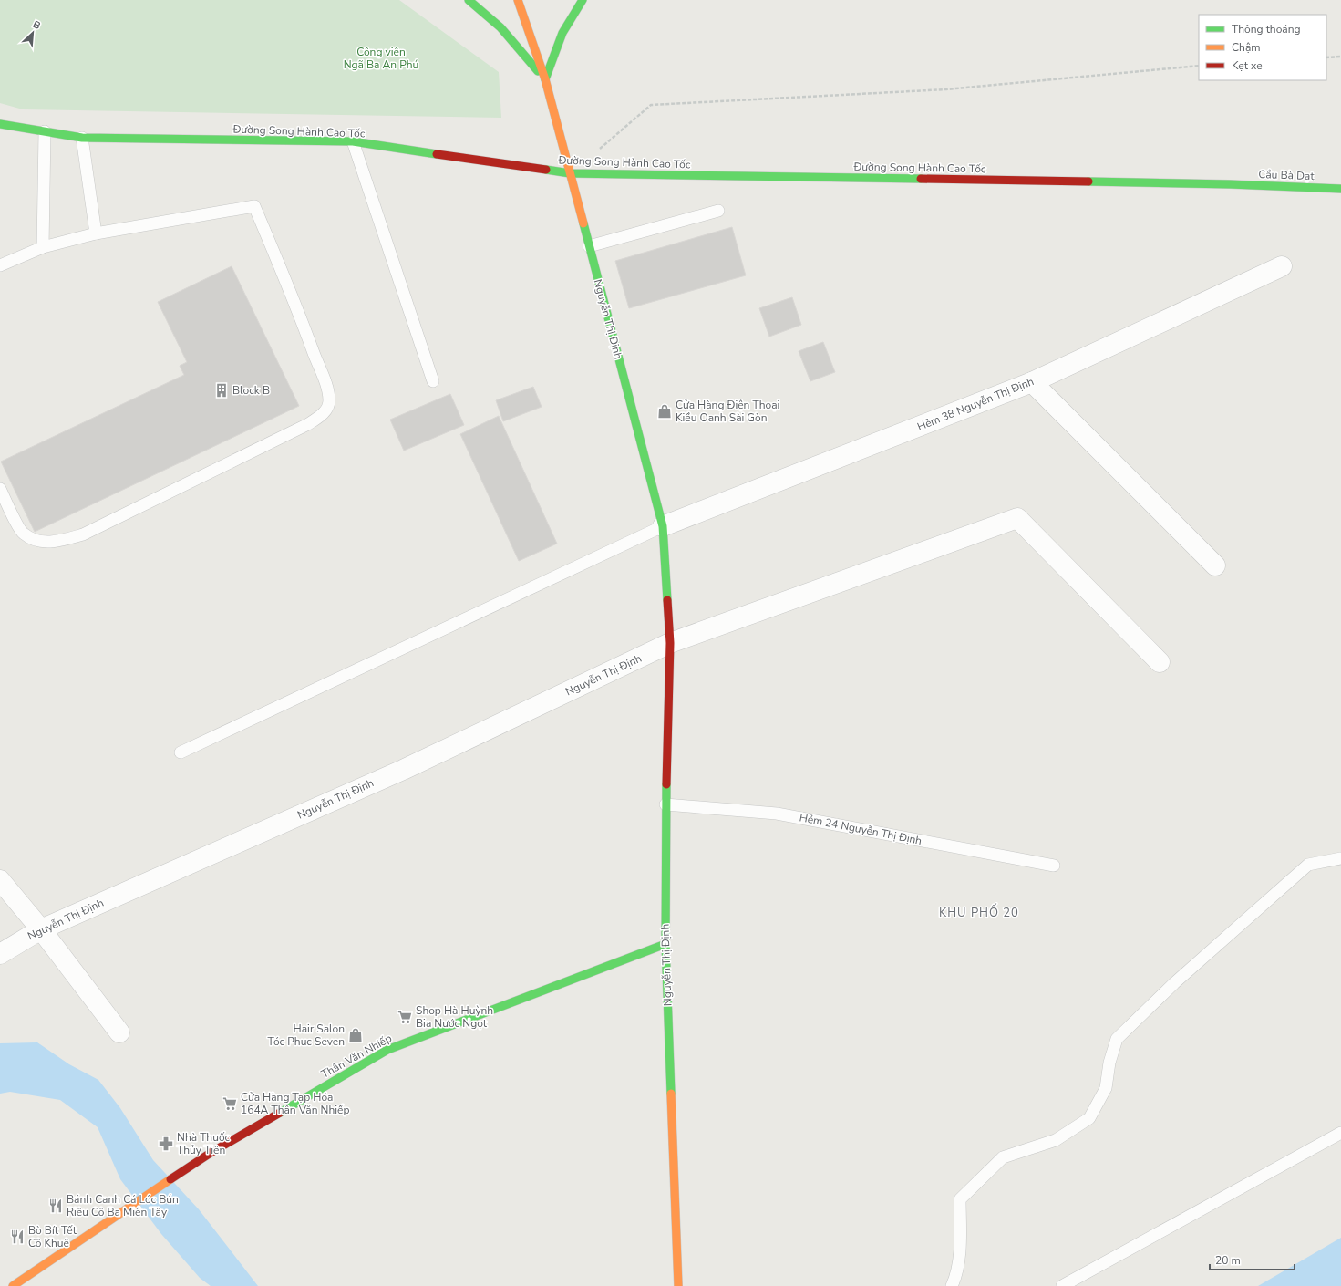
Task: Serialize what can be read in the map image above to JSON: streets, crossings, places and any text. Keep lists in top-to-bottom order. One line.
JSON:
{"streets":{"main road":["Đường Song Hành Cao Tốc","Cầu Bà Dạt","Nguyễn Thị Định","Thân Văn Nhiếp"],"street":["Hẻm 38 Nguyễn Thị Định"],"lane":["Hẻm 24 Nguyễn Thị Định"]},"crossings":[["Đường Song Hành Cao Tốc","Cầu Bà Dạt"],["Đường Song Hành Cao Tốc","Nguyễn Thị Định"],["Nguyễn Thị Định","Hẻm 38 Nguyễn Thị Định"],["Nguyễn Thị Định","Hẻm 24 Nguyễn Thị Định"],["Nguyễn Thị Định","Thân Văn Nhiếp"]],"districts":["KHU PHỐ 20"],"parks":["Công viên Ngã Ba An Phú"],"places":{"building":["Block B"],"shop":["Cửa Hàng Điện Thoại Kiều Oanh Sài Gòn","Hair Salon Tóc Phuc Seven"],"supermarket":["Shop Hà Huỳnh Bia Nước Ngọt","Cửa Hàng Tạp Hóa 164A Thân Văn Nhiếp"],"pharmacy":["Nhà Thuốc Thủy Tiên"],"restaurant":["Bánh Canh Cá Lóc Bún Riêu Cô Ba Miền Tây","Bò Bít Tết Cô Khuê"]},"legend":["Thông thoáng","Chậm","Kẹt xe"],"scale_bar":"20 m","north":"top right"}
